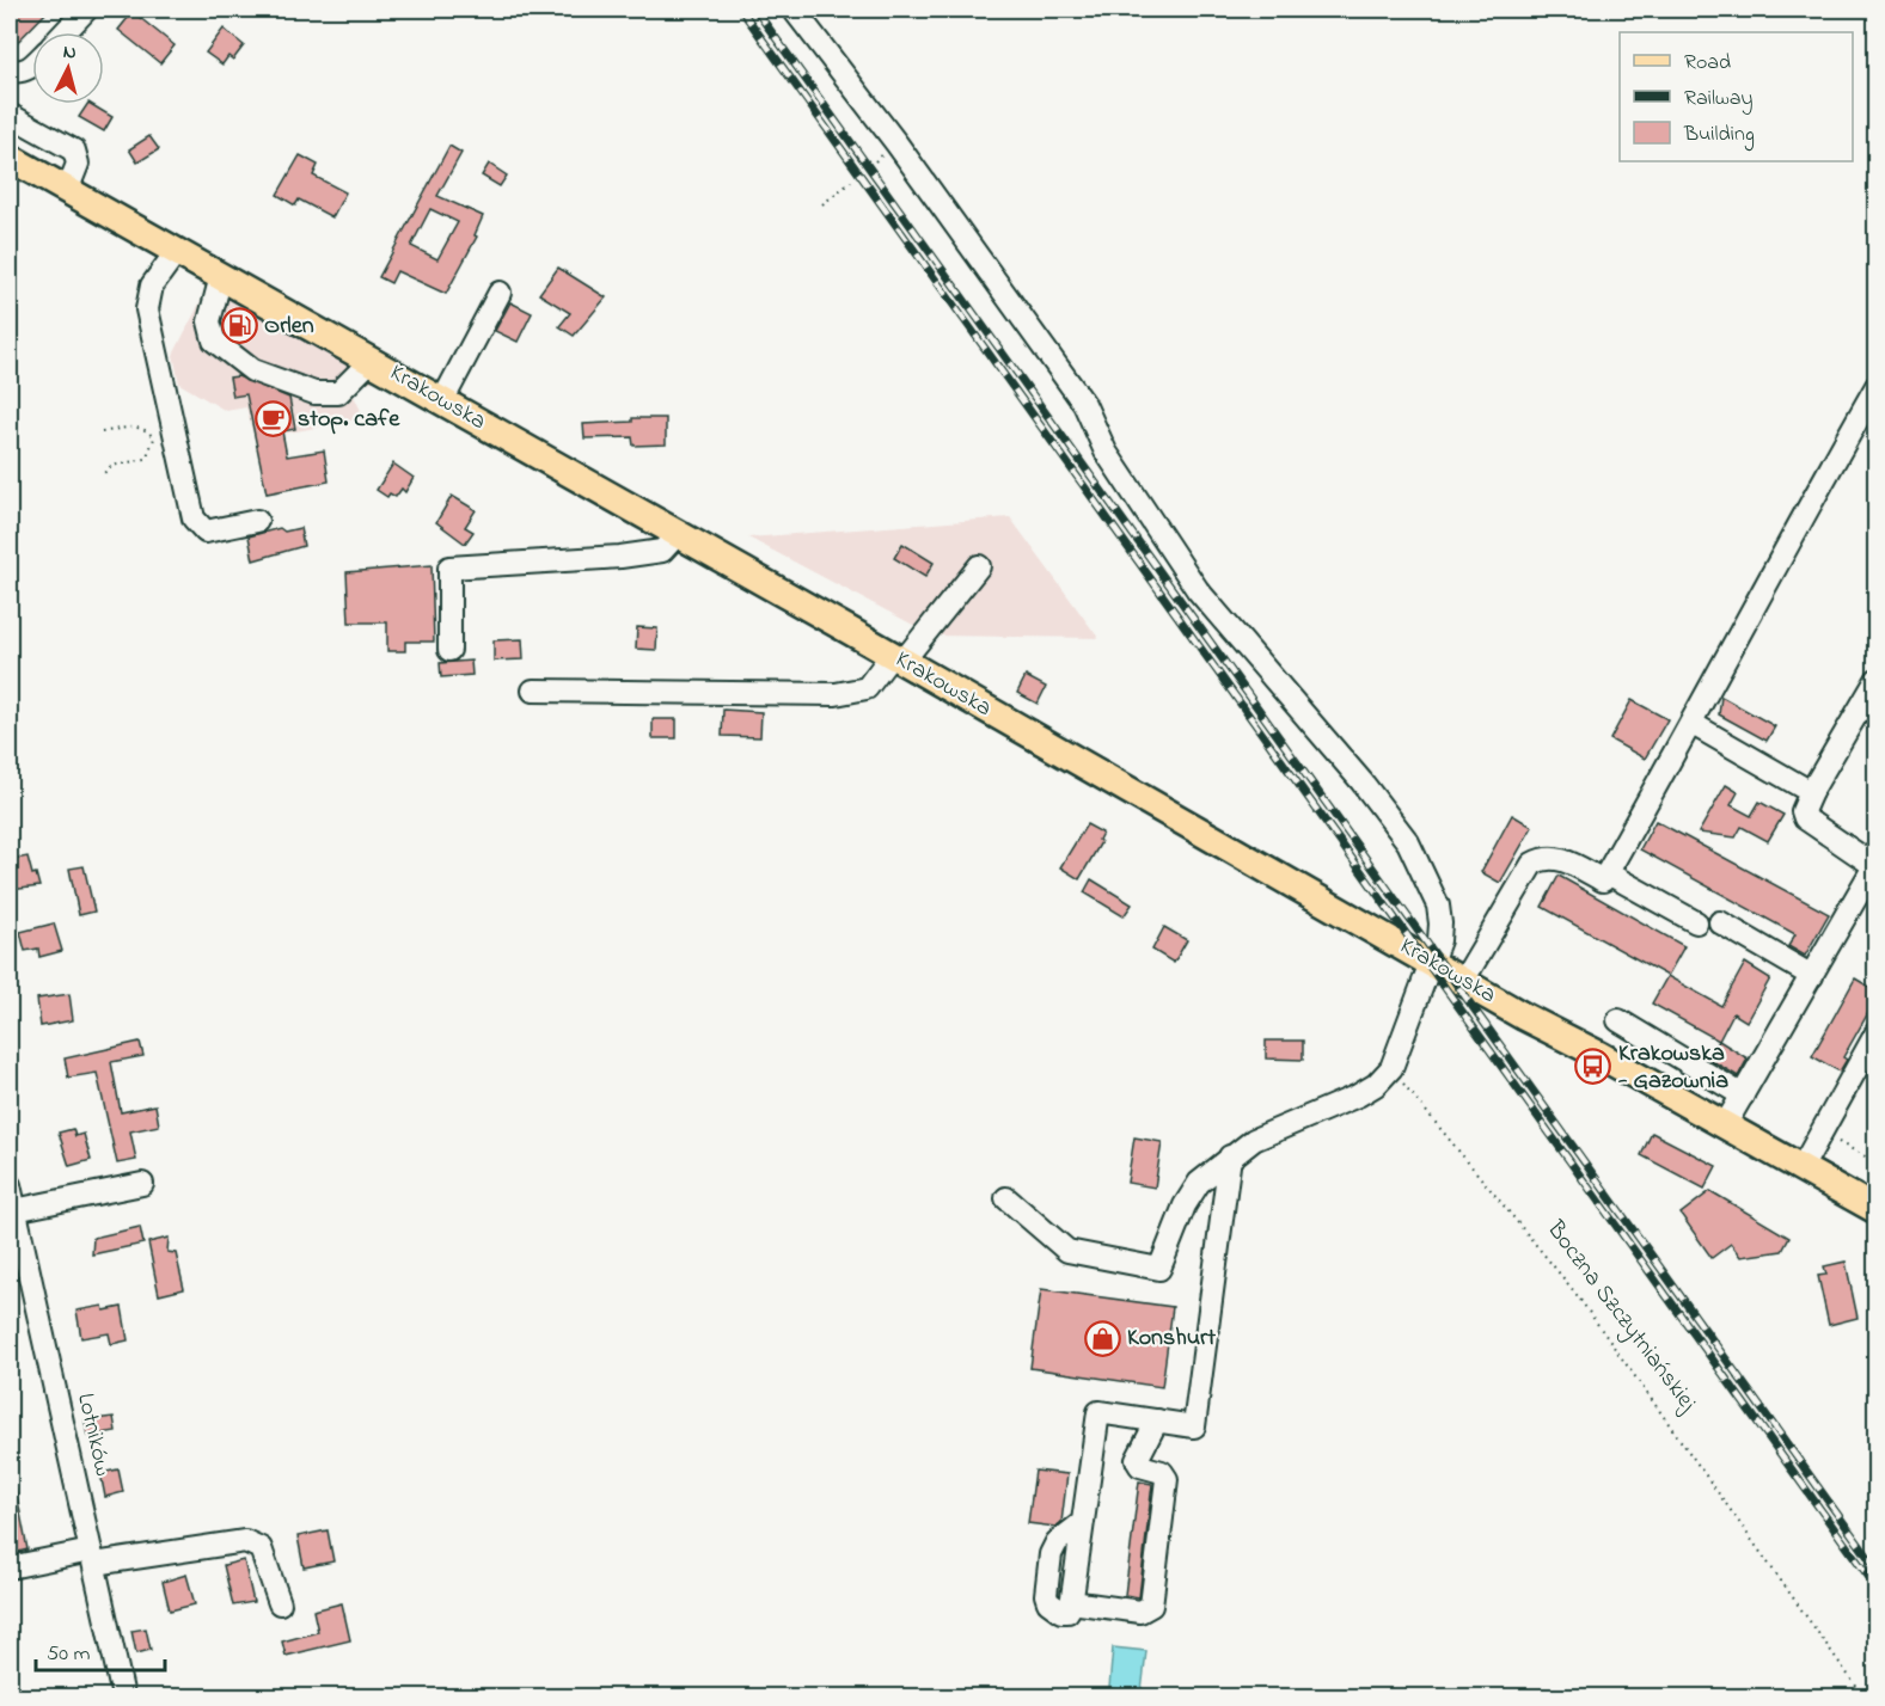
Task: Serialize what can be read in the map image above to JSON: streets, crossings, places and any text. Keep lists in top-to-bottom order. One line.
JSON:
{"streets":{"main road":["Krakowska"],"street":["Lotników"],"path":["Boczna Szczytniańskiej"]},"places":{"fuel station":["Orlen"],"cafe":["stop. cafe"],"bus stop":["Krakowska - Gazownia"],"shop":["Konshurt"]},"legend":["Road","Railway","Building"],"scale_bar":"50 m","north":"top"}
